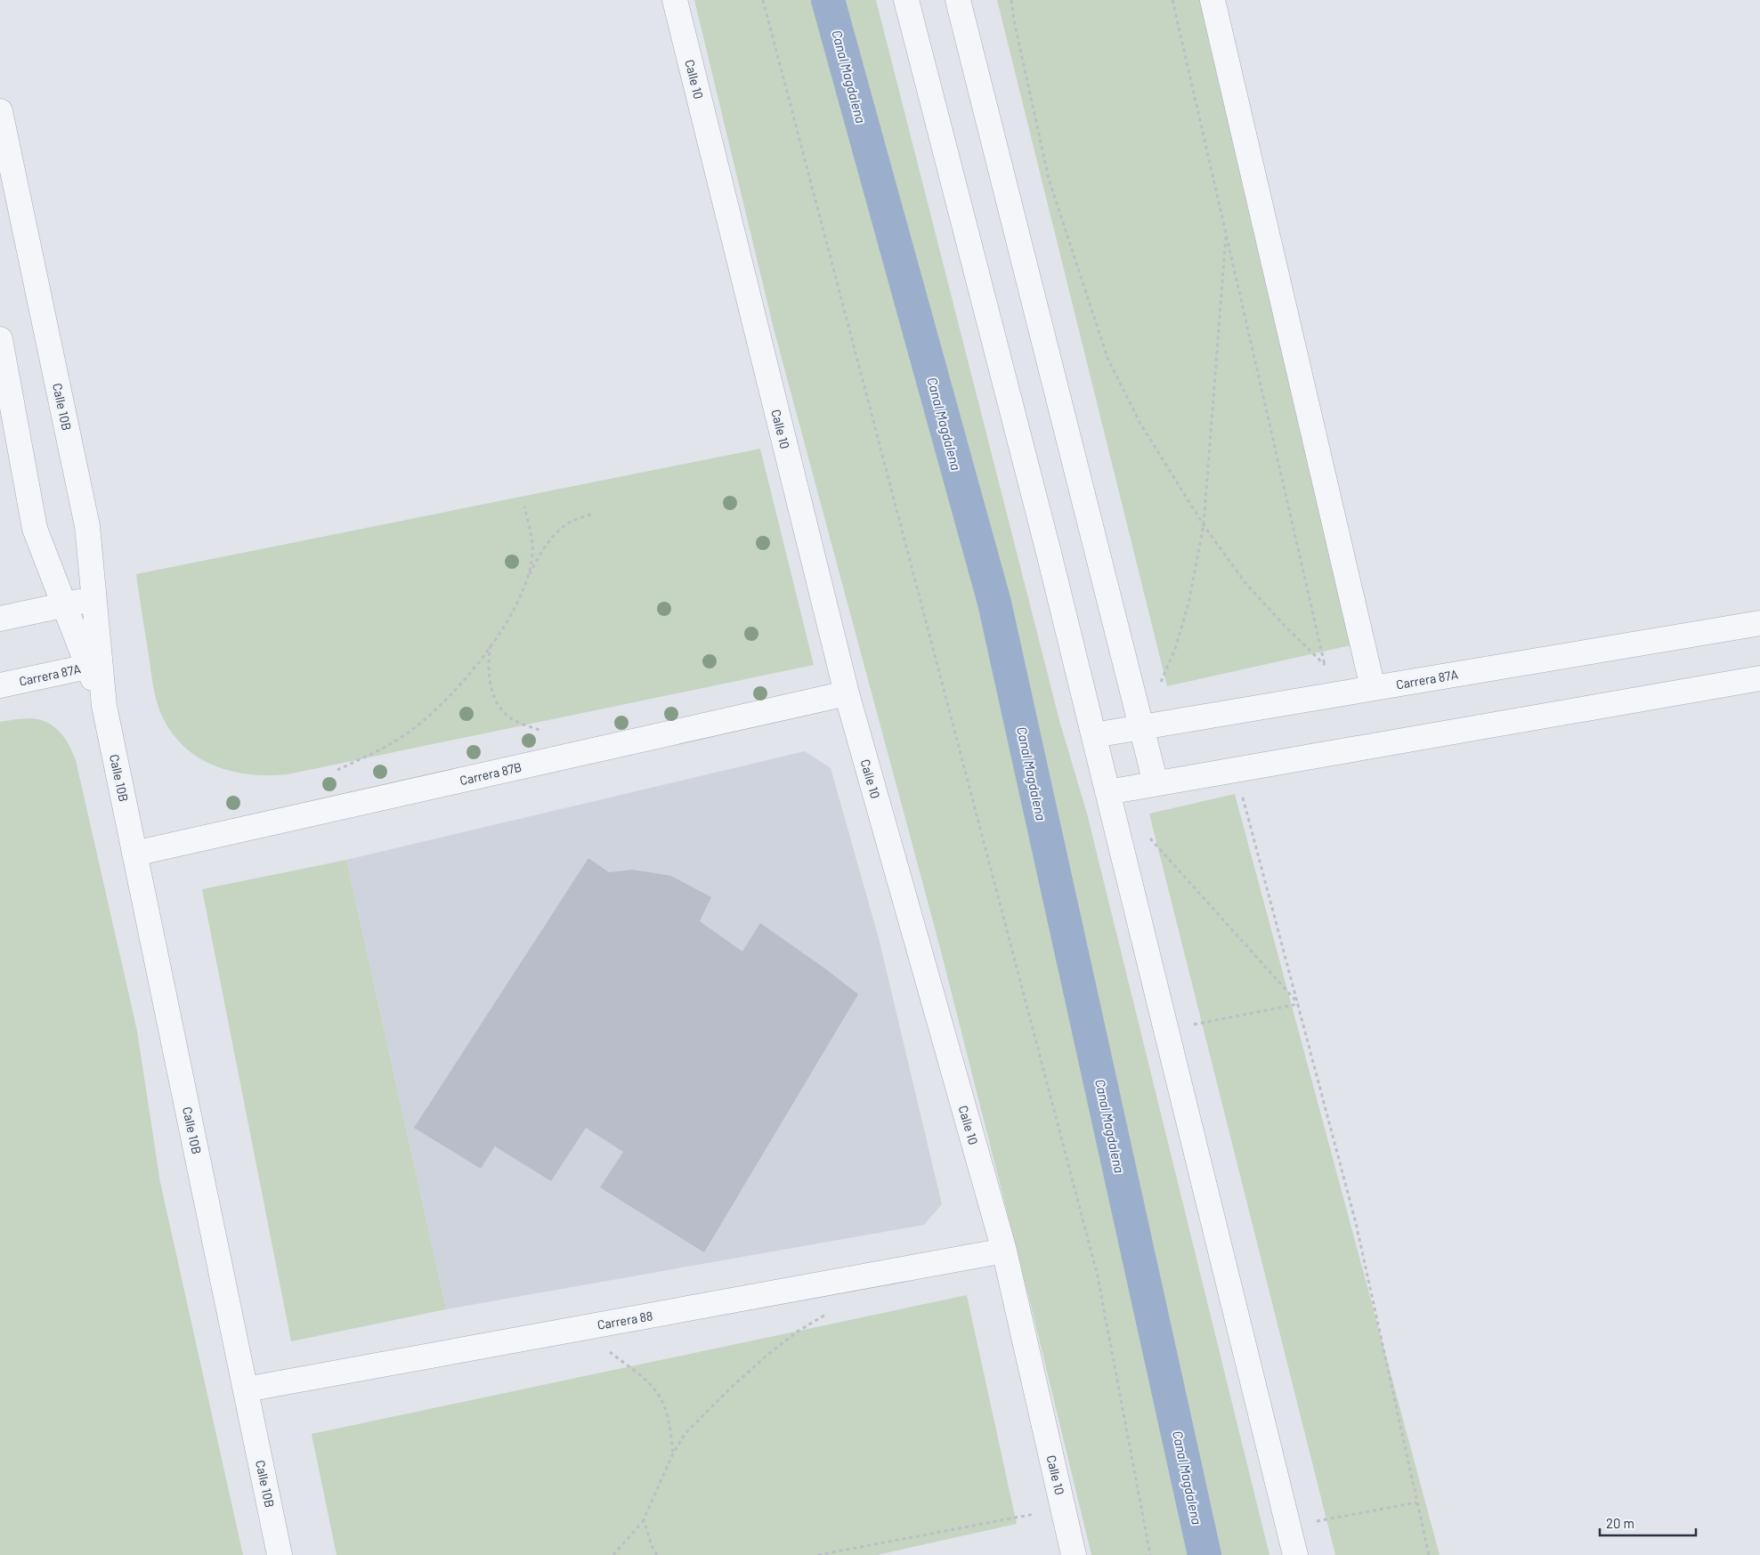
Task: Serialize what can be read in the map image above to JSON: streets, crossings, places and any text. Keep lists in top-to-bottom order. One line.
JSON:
{"streets":{"street":["Calle 10","Calle 10B","Carrera 87A","Carrera 87B","Carrera 88"]},"crossings":[["Calle 10","Carrera 87B"],["Calle 10","Carrera 88"],["Calle 10B","Carrera 87A"],["Calle 10B","Carrera 87B"],["Calle 10B","Carrera 88"]],"water":["Canal Magdalena"],"scale_bar":"20 m"}
